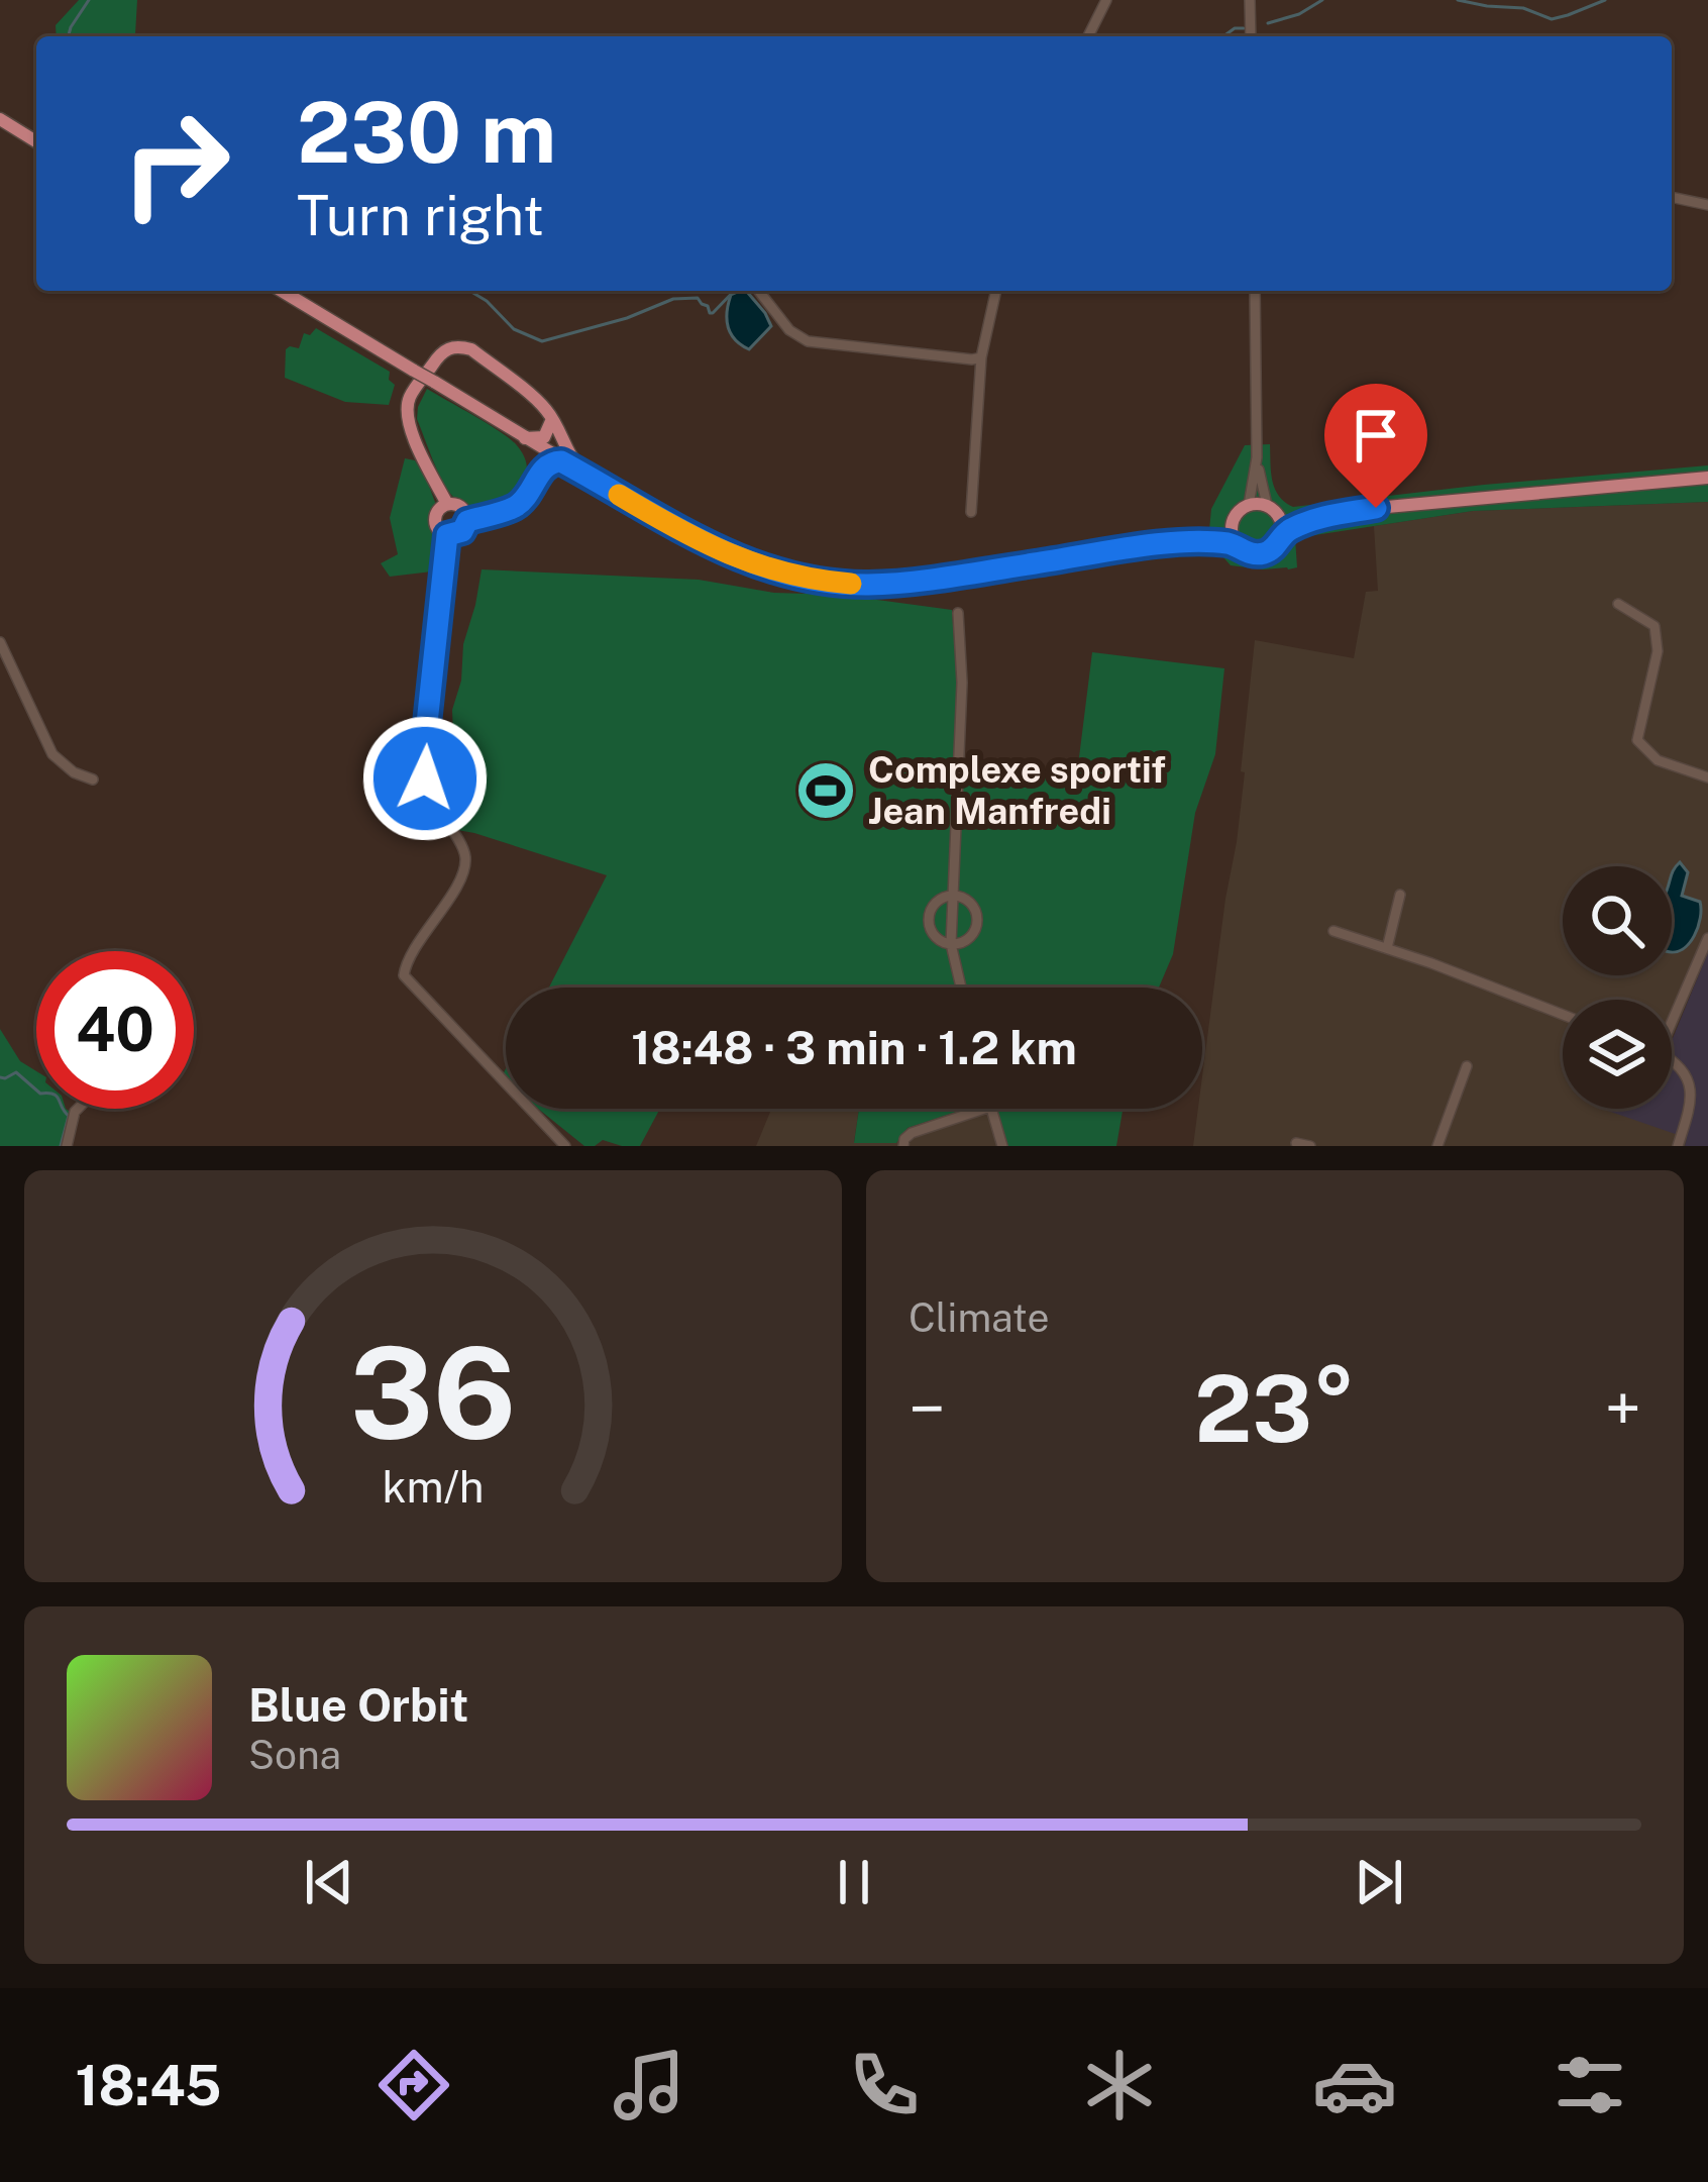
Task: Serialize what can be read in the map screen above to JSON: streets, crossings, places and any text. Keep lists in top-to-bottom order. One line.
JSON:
{"places":{"sports":["Complexe sportif Jean Manfredi"]},"page":{"turn":["230 m","Turn right"],"limit":"40","trip":"18:48 · 3 min · 1.2 km","tile":"Climate","heat":["−","23°","+"],"song":["Blue Orbit","Sona"],"tabs":"18:45","gauge":["36","km/h"]}}
